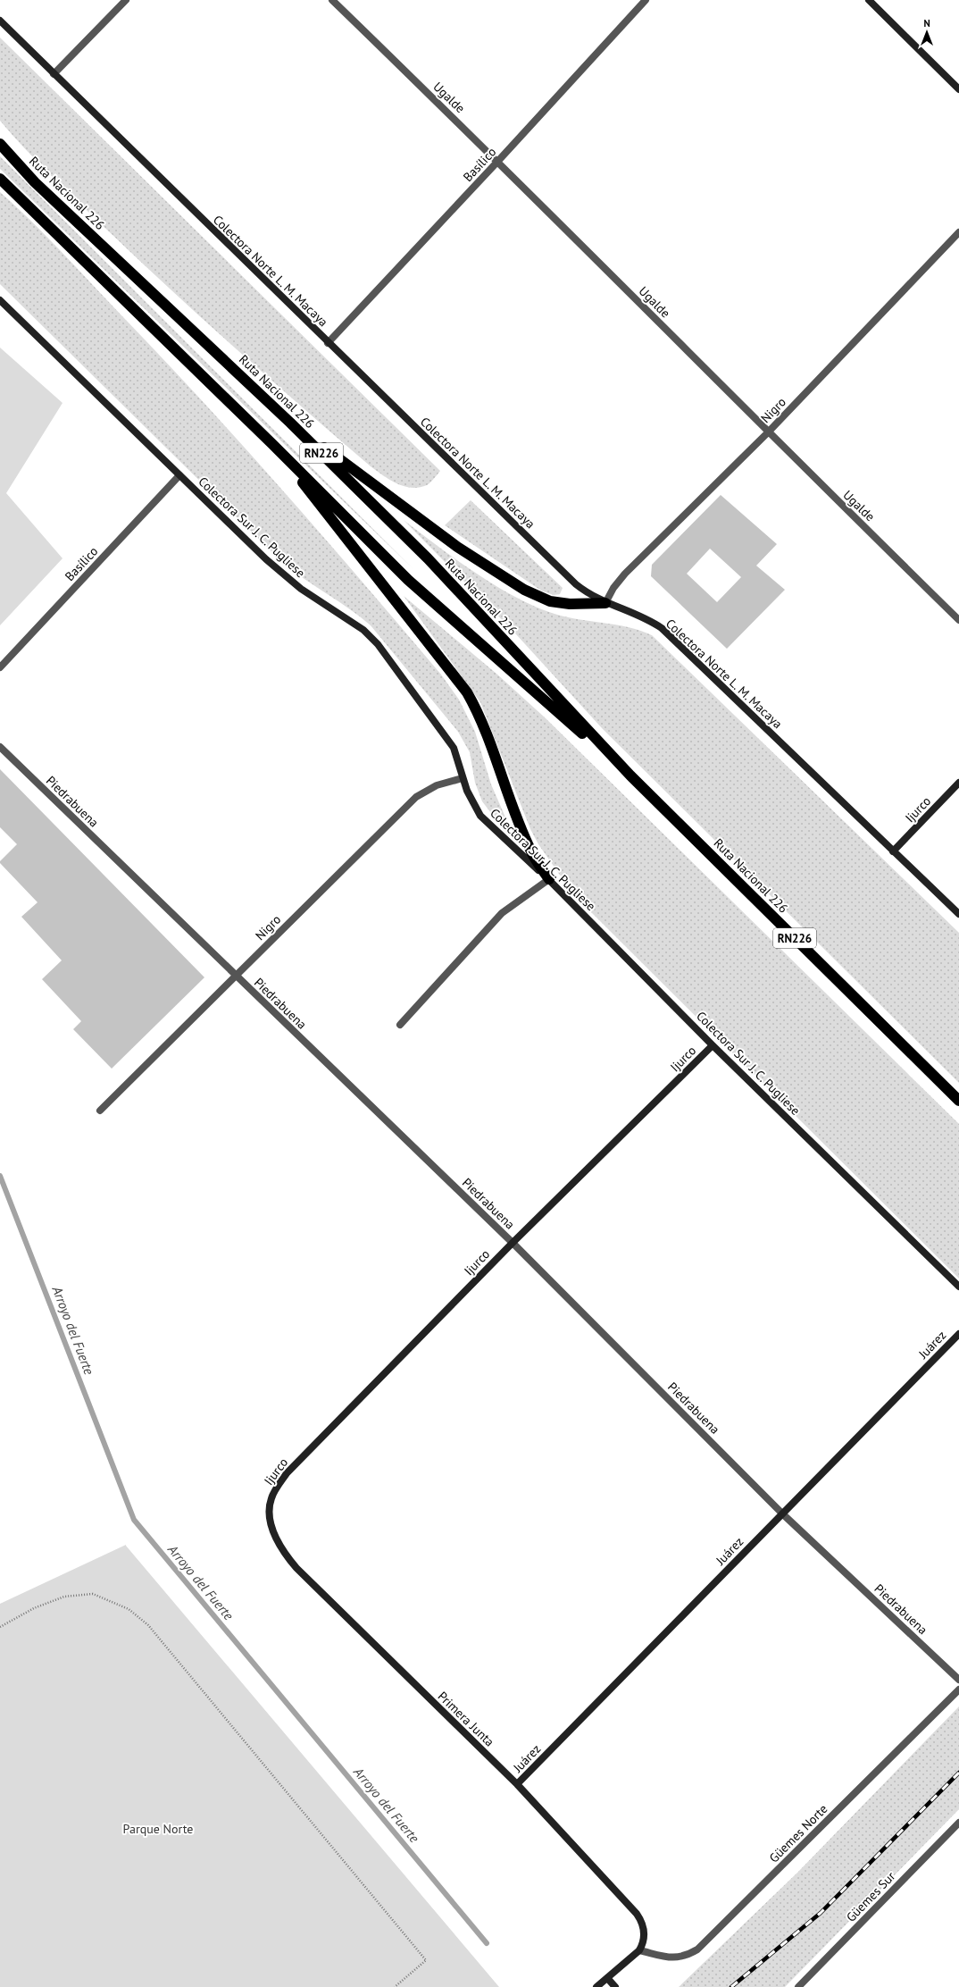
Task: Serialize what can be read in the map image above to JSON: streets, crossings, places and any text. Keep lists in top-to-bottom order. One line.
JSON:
{"streets":{"highway":["Ruta Nacional 226","RN226"],"street":["Ugalde","Basílico","Colectora Norte L. M. Macaya","Nigro","Colectora Sur J. C. Pugliese","Piedrabuena","Ijurco","Juárez","Primera Junta","Güemes Norte","Güemes Sur"]},"crossings":[["Ugalde","Basílico"],["Ugalde","Nigro"],["Basílico","Colectora Norte L. M. Macaya"],["Basílico","Colectora Sur J. C. Pugliese"],["Colectora Norte L. M. Macaya","Nigro"],["Colectora Norte L. M. Macaya","Ijurco"],["Nigro","Colectora Sur J. C. Pugliese"],["Nigro","Piedrabuena"],["Colectora Sur J. C. Pugliese","Ijurco"],["Piedrabuena","Ijurco"],["Piedrabuena","Juárez"],["Ijurco","Primera Junta"],["Juárez","Primera Junta"],["Primera Junta","Güemes Norte"]],"water":["Arroyo del Fuerte"],"parks":["Parque Norte"],"north":"top"}
